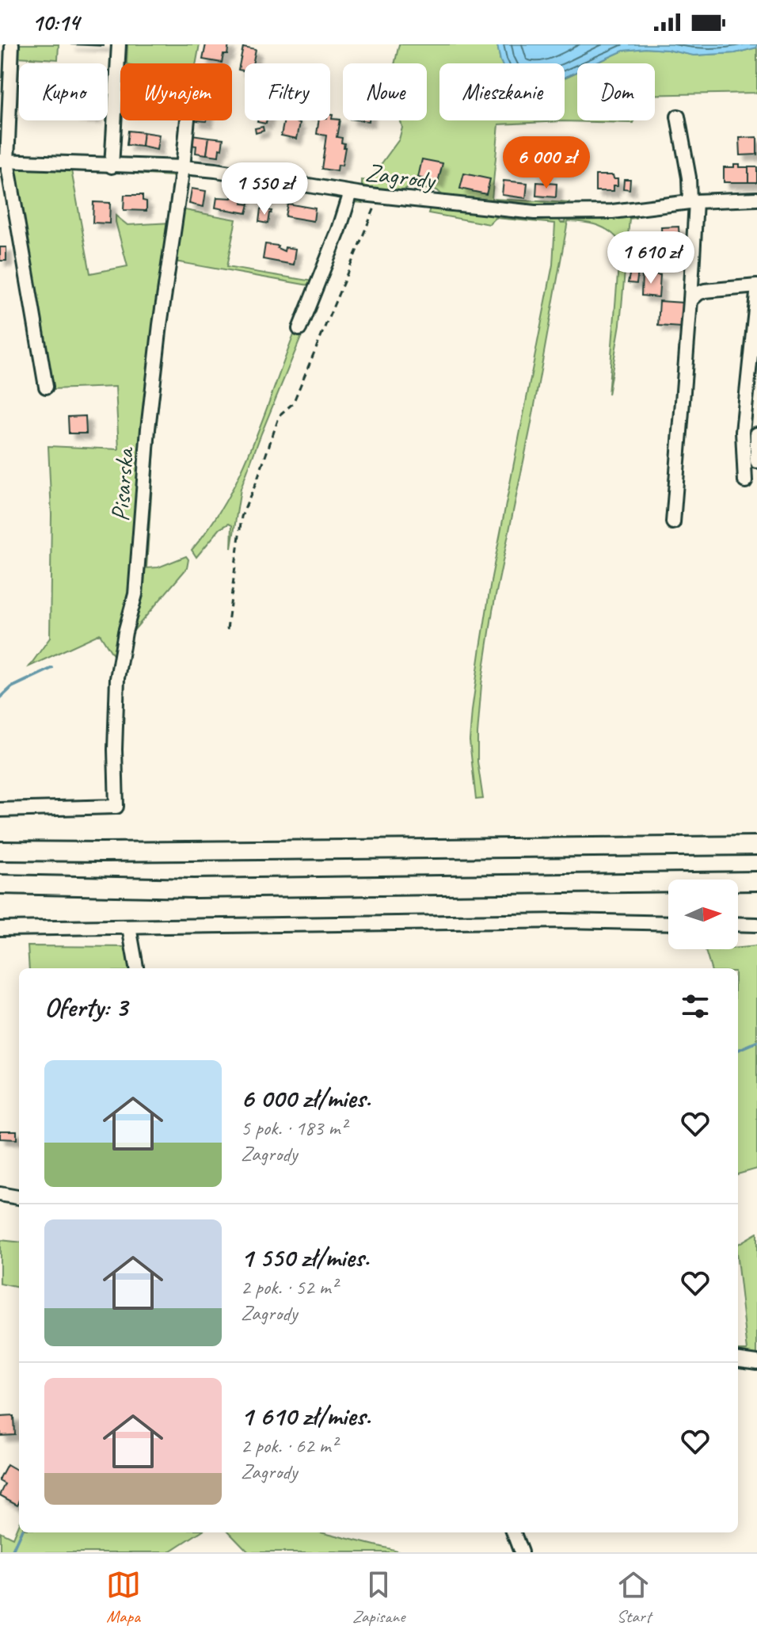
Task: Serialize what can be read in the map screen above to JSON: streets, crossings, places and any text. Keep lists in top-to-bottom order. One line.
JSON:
{"streets":{"street":["Zagrody","Pisarska"]},"crossings":[["Zagrody","Pisarska"]],"north":"right","page":{"status":"10:14","chip":["Kupno","Wynajem","Filtry","Nowe","Mieszkanie","Dom"],"price":["6 000 zł","1 550 zł","1 610 zł"],"heading":"Oferty: 3","list":[{"name":"6 000 zł/mies.","note":"5 pok. · 183 m² · Zagrody"},{"name":"1 550 zł/mies.","note":"2 pok. · 52 m² · Zagrody"},{"name":"1 610 zł/mies.","note":"2 pok. · 62 m² · Zagrody"}],"tabs":["Mapa","Zapisane","Start"]}}
